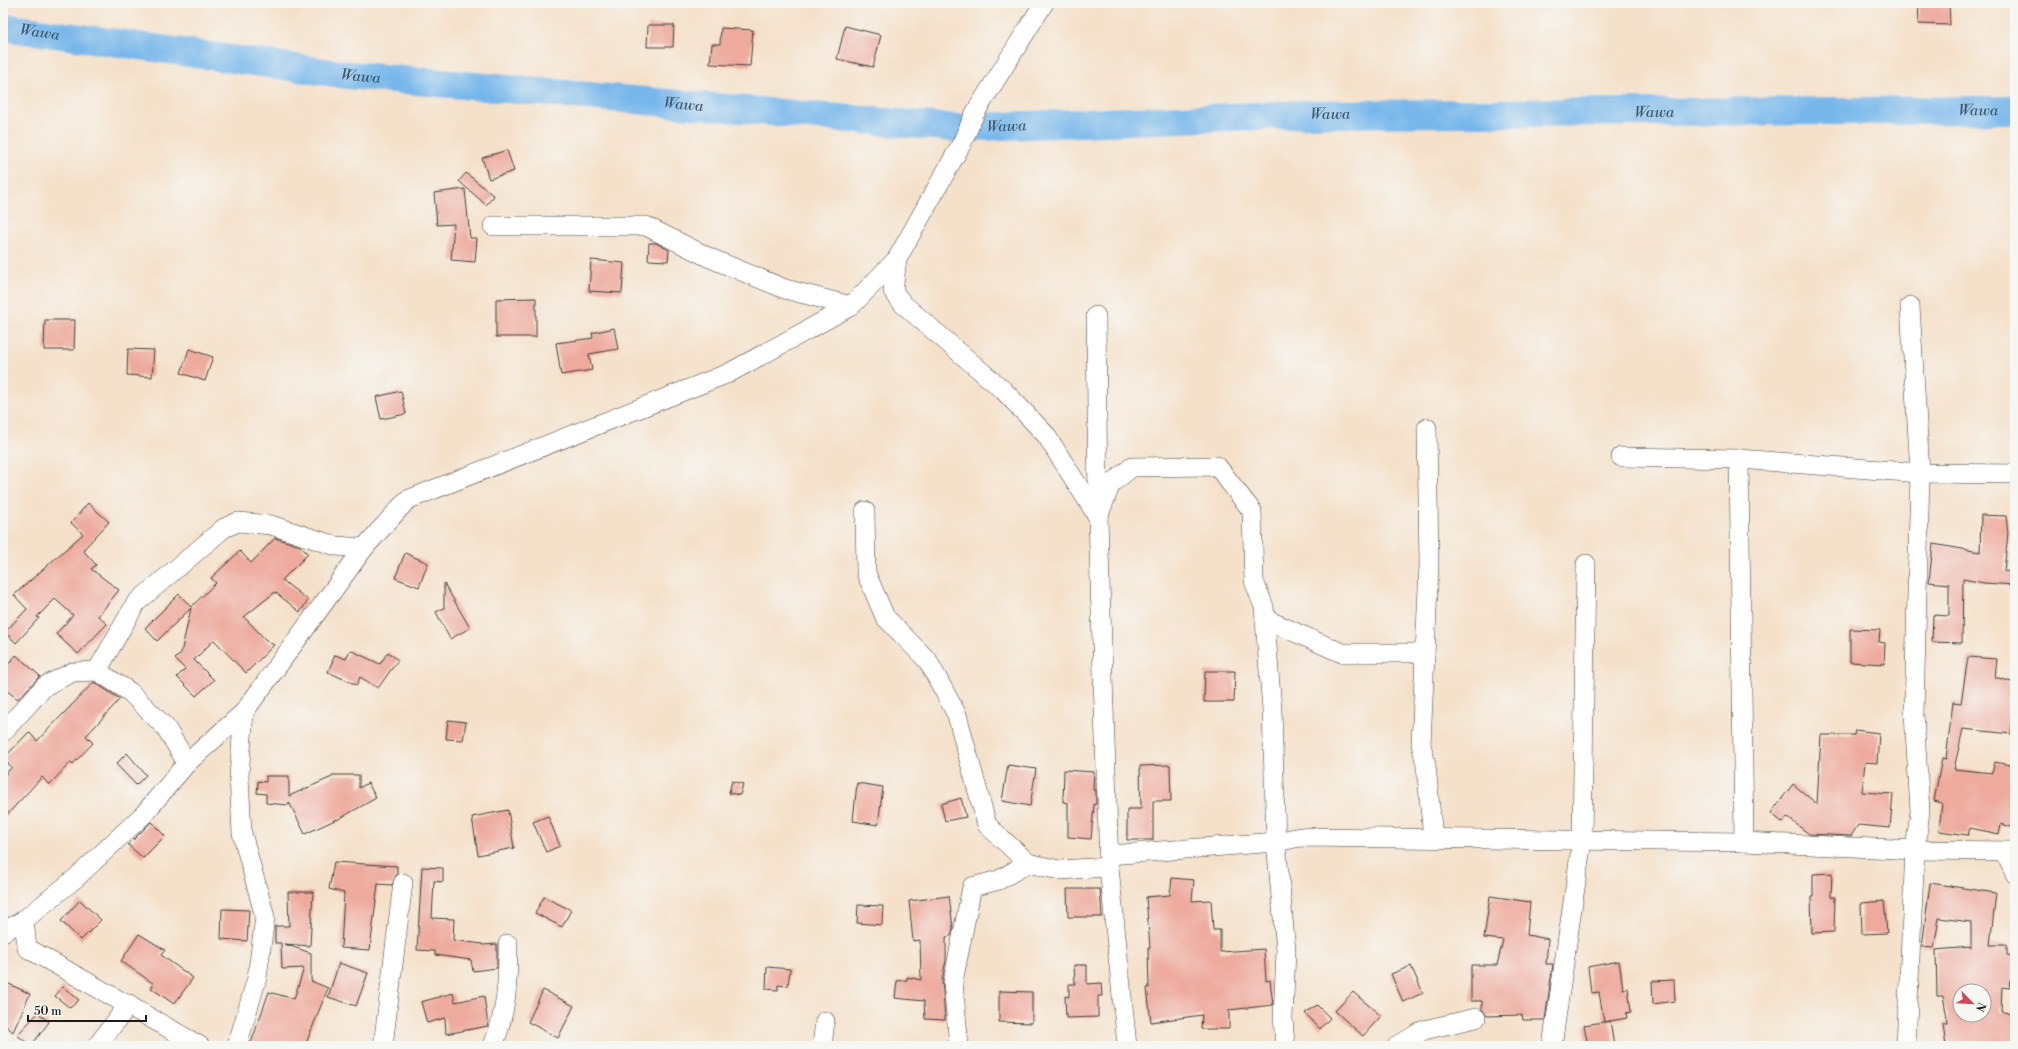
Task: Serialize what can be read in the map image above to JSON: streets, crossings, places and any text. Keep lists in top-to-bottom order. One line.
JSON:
{"water":["Wawa"],"scale_bar":"50 m","north":"bottom right"}
